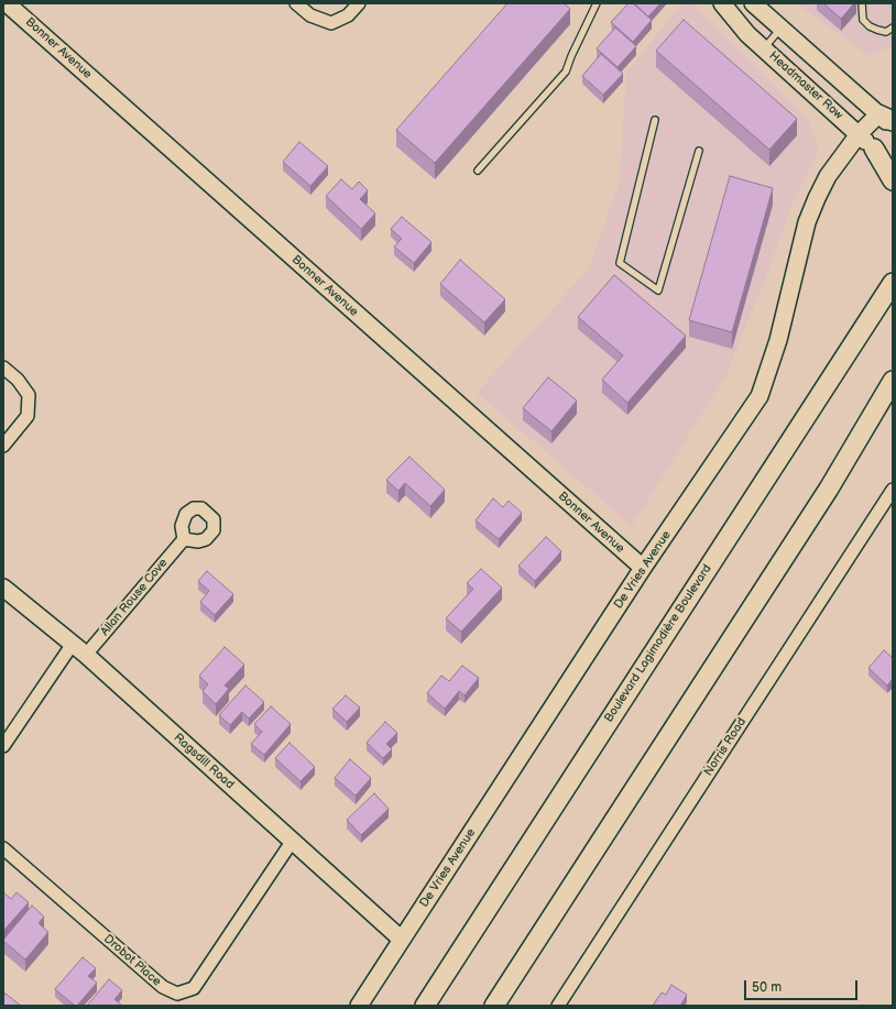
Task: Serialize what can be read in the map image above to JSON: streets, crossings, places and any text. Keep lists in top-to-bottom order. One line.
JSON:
{"streets":{"main road":["Boulevard Lagimodière Boulevard"],"street":["Bonner Avenue","Headmaster Row","De Vries Avenue","Allan Rouse Cove","Norris Road","Ragsdill Road","Drobot Place"]},"crossings":[["Bonner Avenue","De Vries Avenue"],["Headmaster Row","De Vries Avenue"],["De Vries Avenue","Ragsdill Road"],["Allan Rouse Cove","Ragsdill Road"],["Ragsdill Road","Drobot Place"]],"scale_bar":"50 m"}
